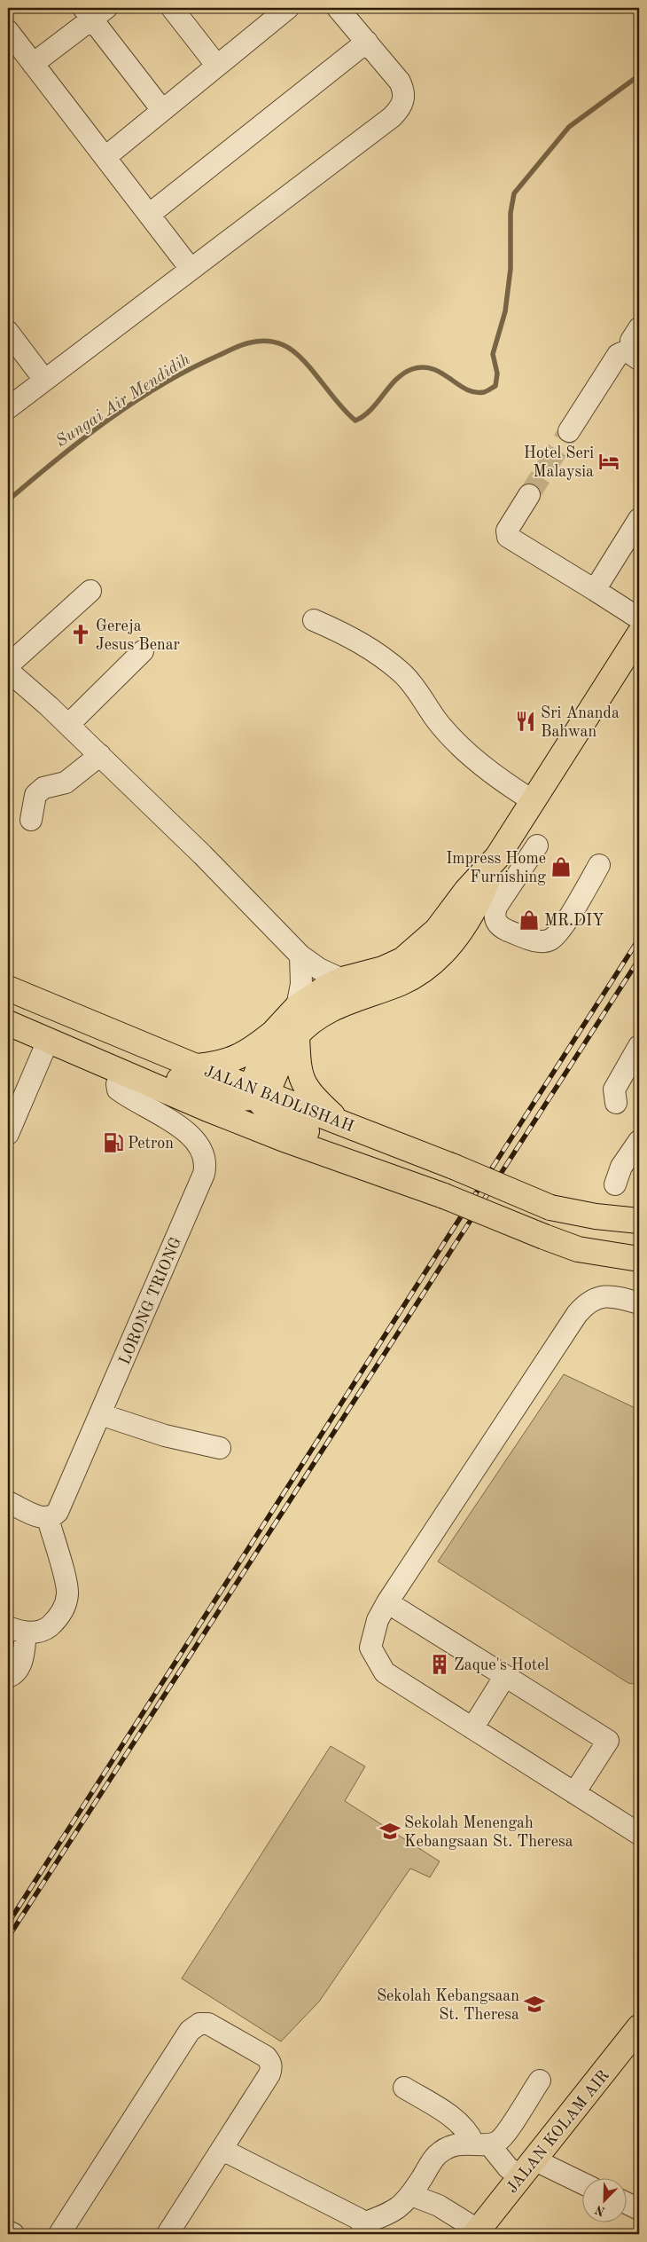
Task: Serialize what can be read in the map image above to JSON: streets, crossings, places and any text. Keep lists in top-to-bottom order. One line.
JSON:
{"streets":{"main road":["JALAN BADLISHAH","JALAN KOLAM AIR"],"street":["LORONG TRIONG"]},"water":["Sungai Air Mendidih"],"places":{"hotel":["Hotel Seri Malaysia"],"church":["Gereja Jesus Benar"],"restaurant":["Sri Ananda Bahwan"],"shop":["Impress Home Furnishing","MR.DIY"],"fuel station":["Petron"],"building":["Zaque's Hotel"],"school or university":["Sekolah Menengah Kebangsaan St. Theresa","Sekolah Kebangsaan St. Theresa"]},"north":"bottom left"}
